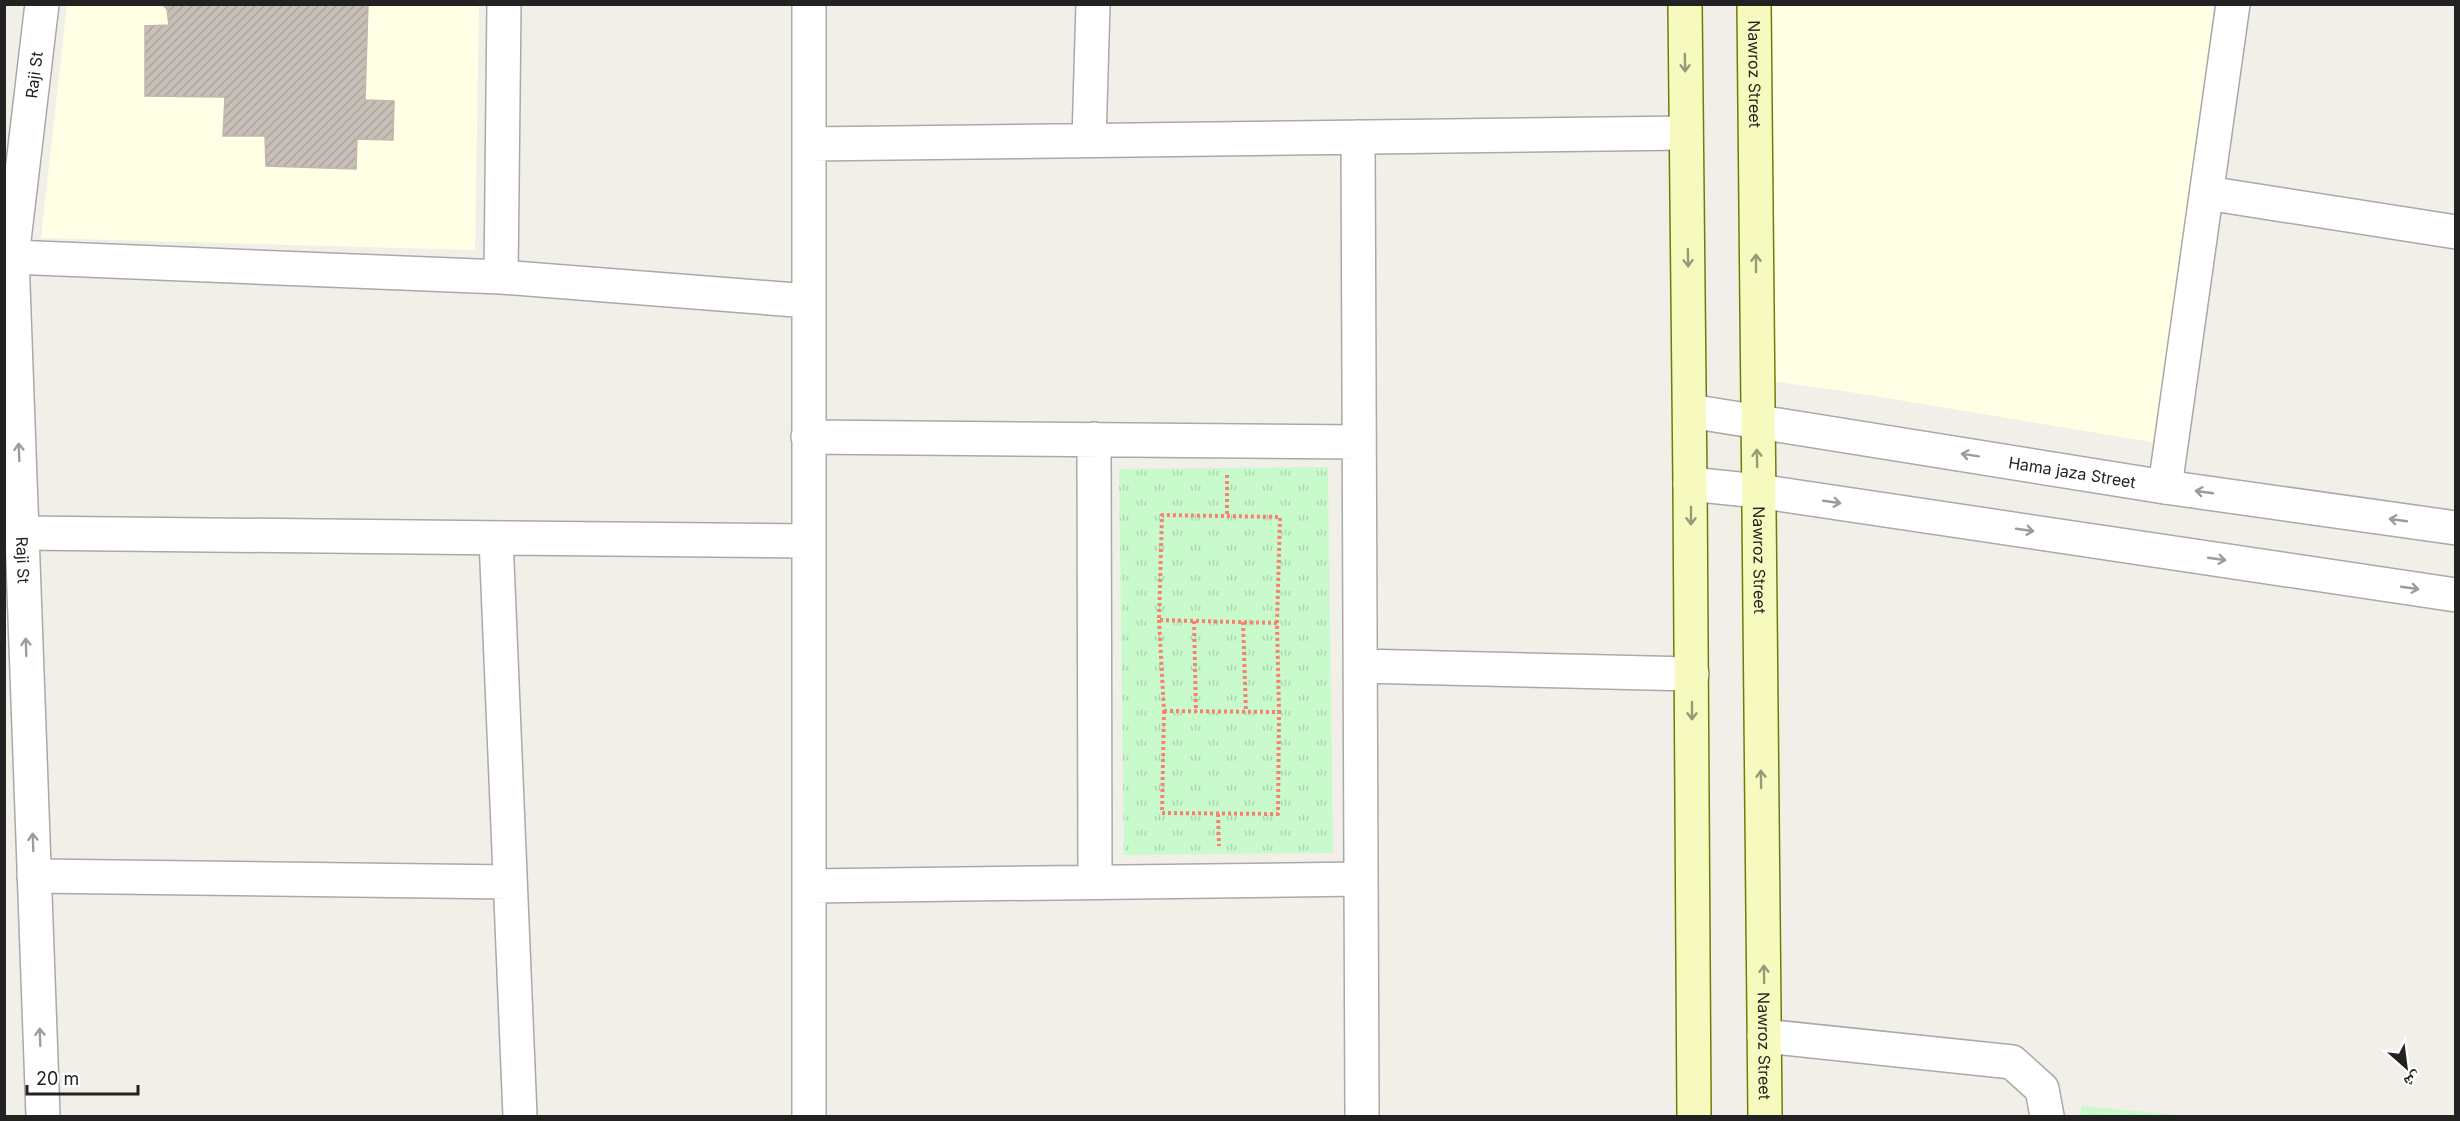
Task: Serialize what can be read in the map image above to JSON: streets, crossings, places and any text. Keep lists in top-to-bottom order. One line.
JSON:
{"streets":{"main road":["Nawroz Street"],"street":["Raji St","Hama jaza Street"]},"crossings":[["Nawroz Street","Hama jaza Street"]],"one_way":["Raji St"],"scale_bar":"20 m","north":"bottom right"}
